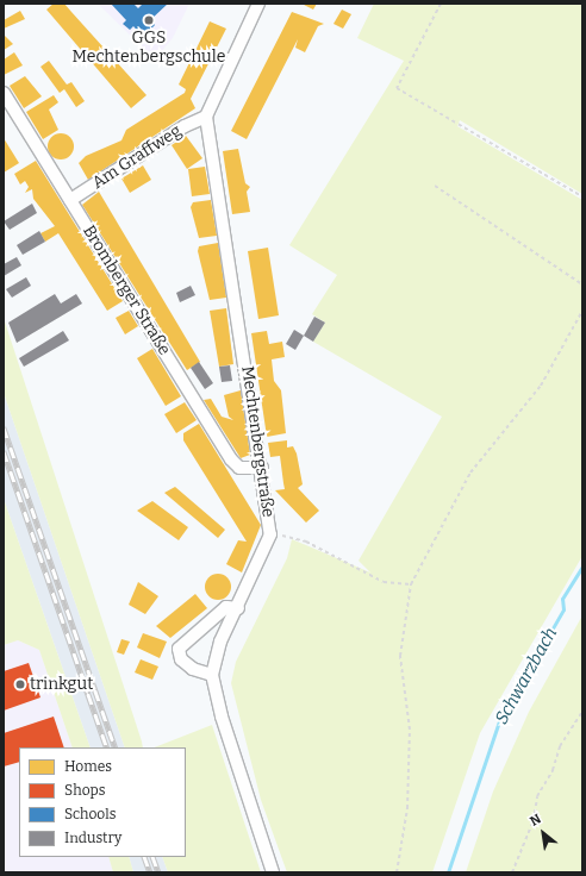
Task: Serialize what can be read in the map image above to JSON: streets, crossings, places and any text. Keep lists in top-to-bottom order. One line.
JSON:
{"streets":{"street":["Am Graffweg","Bromberger Straße","Mechtenbergstraße"]},"crossings":[["Am Graffweg","Bromberger Straße"],["Am Graffweg","Mechtenbergstraße"],["Bromberger Straße","Mechtenbergstraße"]],"water":["Schwarzbach"],"places":["GGS Mechtenbergschule","trinkgut"],"legend":["Homes","Shops","Schools","Industry"],"north":"top left"}
